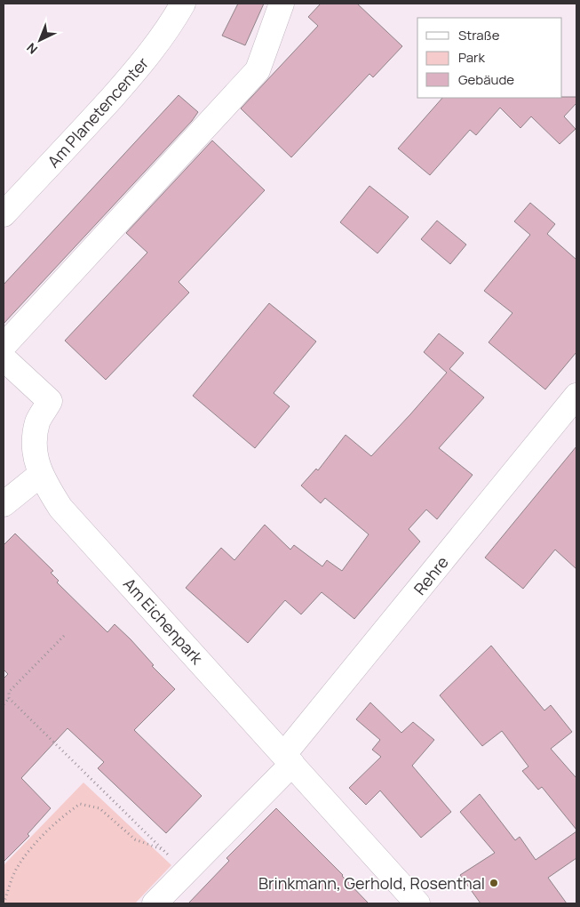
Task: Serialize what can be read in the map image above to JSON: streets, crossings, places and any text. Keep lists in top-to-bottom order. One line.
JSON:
{"streets":{"street":["Am Planetencenter","Rehre","Am Eichenpark"]},"crossings":[["Rehre","Am Eichenpark"]],"places":["Brinkmann, Gerhold, Rosenthal"],"legend":["Straße","Park","Gebäude"],"north":"bottom left"}
